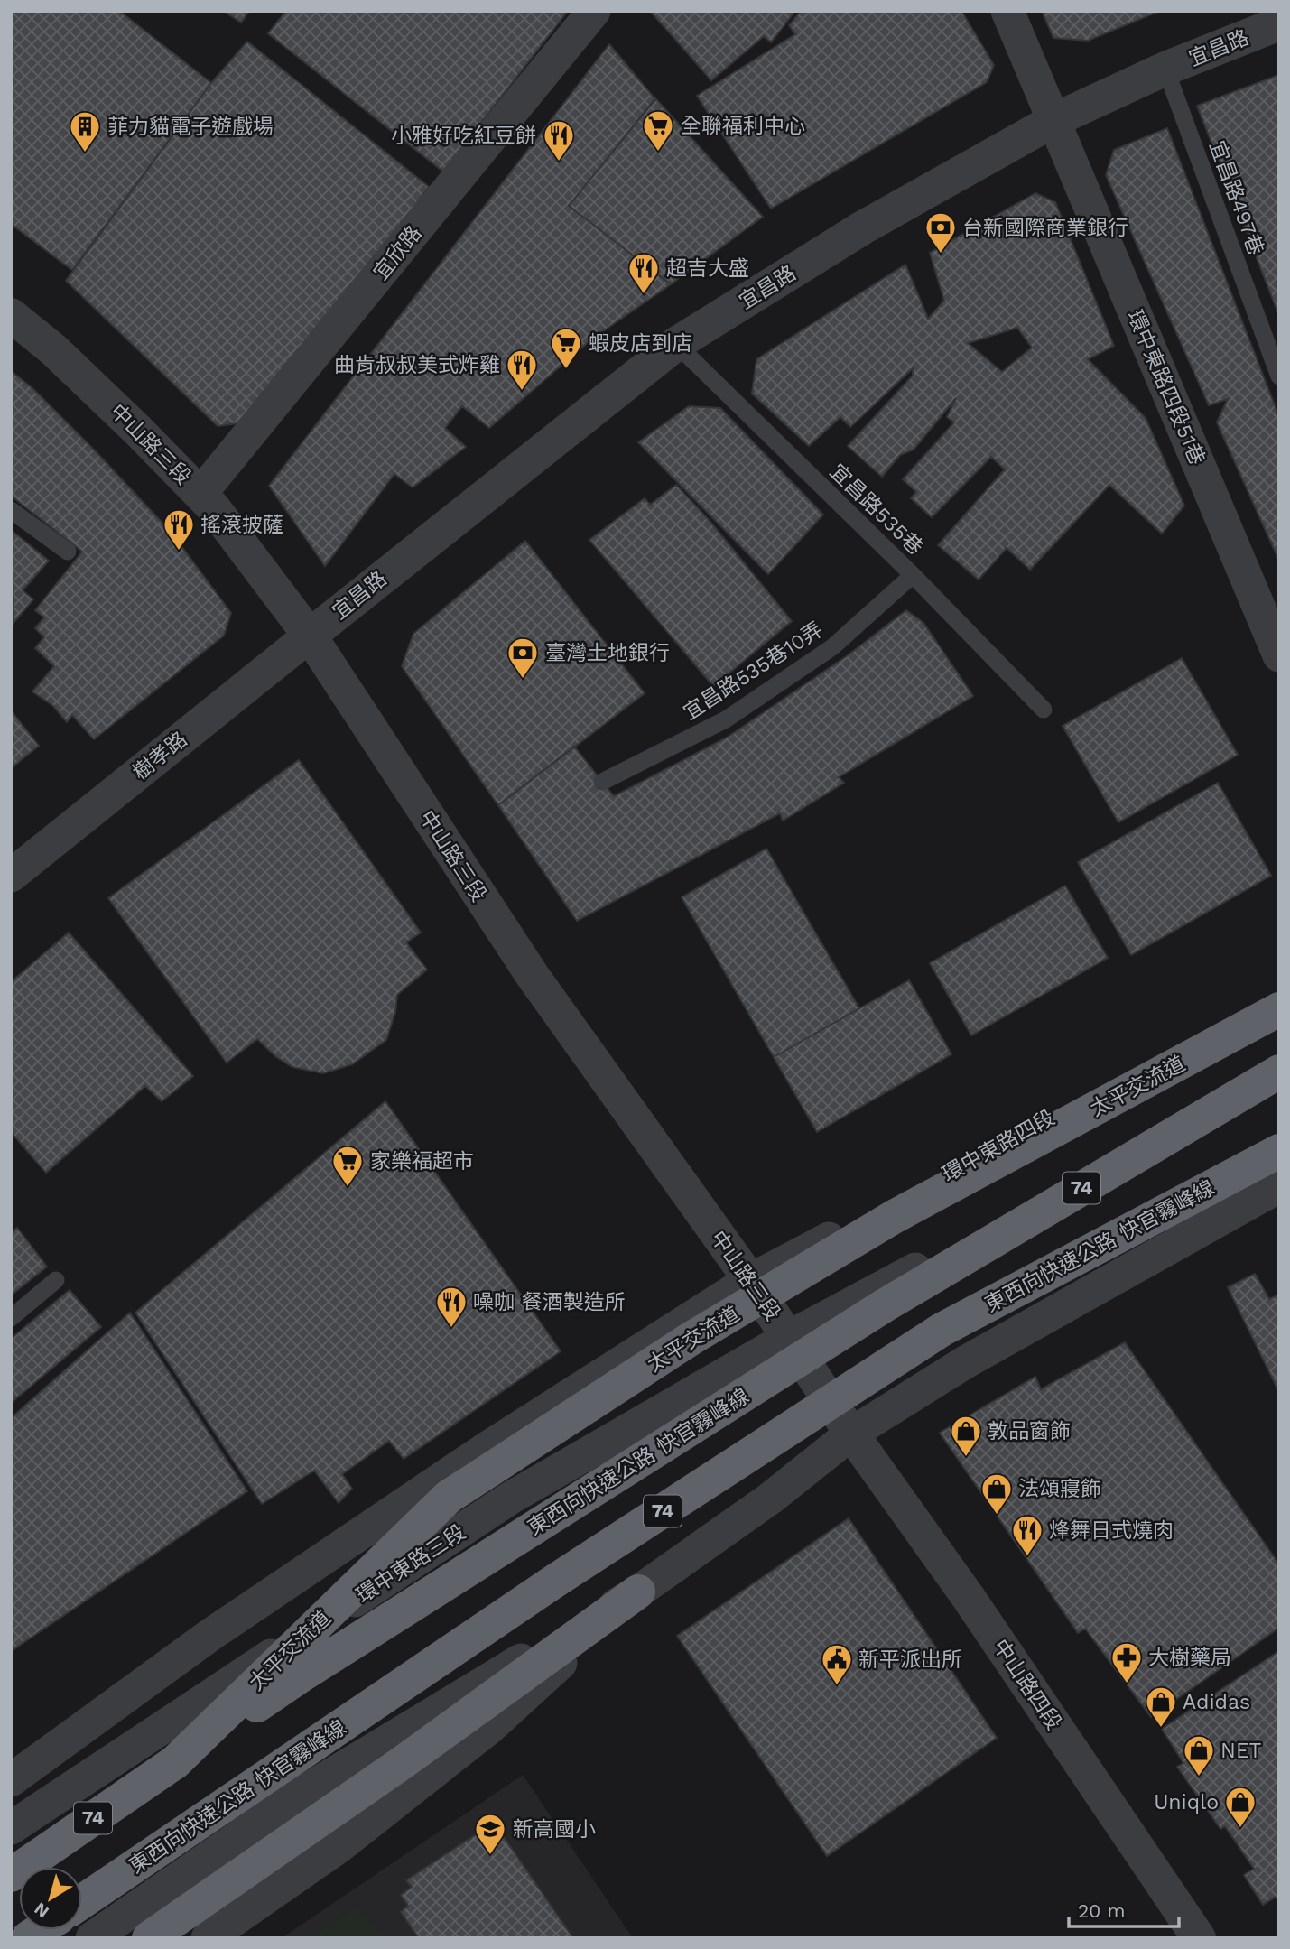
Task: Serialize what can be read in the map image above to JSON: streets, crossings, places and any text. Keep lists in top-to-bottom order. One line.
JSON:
{"streets":{"highway":["太平交流道","74","東西向快速公路 快官霧峰線"],"street":["宜昌路","宜欣路","環中東路四段51巷","中山路三段","樹孝路","環中東路四段","環中東路三段","中山路四段"],"lane":["宜昌路497巷","宜昌路535巷","宜昌路535巷10弄"]},"crossings":[["宜昌路","宜昌路497巷"],["宜昌路","環中東路四段51巷"],["宜昌路","中山路三段"],["宜昌路","宜昌路535巷"],["宜昌路","樹孝路"],["宜欣路","中山路三段"],["中山路三段","樹孝路"],["中山路三段","環中東路四段"],["中山路三段","環中東路三段"],["中山路三段","中山路四段"],["宜昌路535巷","宜昌路535巷10弄"],["太平交流道","東西向快速公路 快官霧峰線"]],"places":{"supermarket":["全聯福利中心","蝦皮店到店","家樂福超市"],"building":["菲力貓電子遊戲場"],"restaurant":["小雅好吃紅豆餅","超吉大盛","曲肯叔叔美式炸雞","搖滾披薩","噪咖 餐酒製造所","烽舞日式燒肉"],"bank":["台新國際商業銀行","臺灣土地銀行"],"shop":["敦品窗飾","法頌寢飾","Adidas","NET","Uniqlo"],"pharmacy":["大樹藥局"],"public building":["新平派出所"],"school or university":["新高國小"]},"scale_bar":"20 m","north":"bottom left"}
